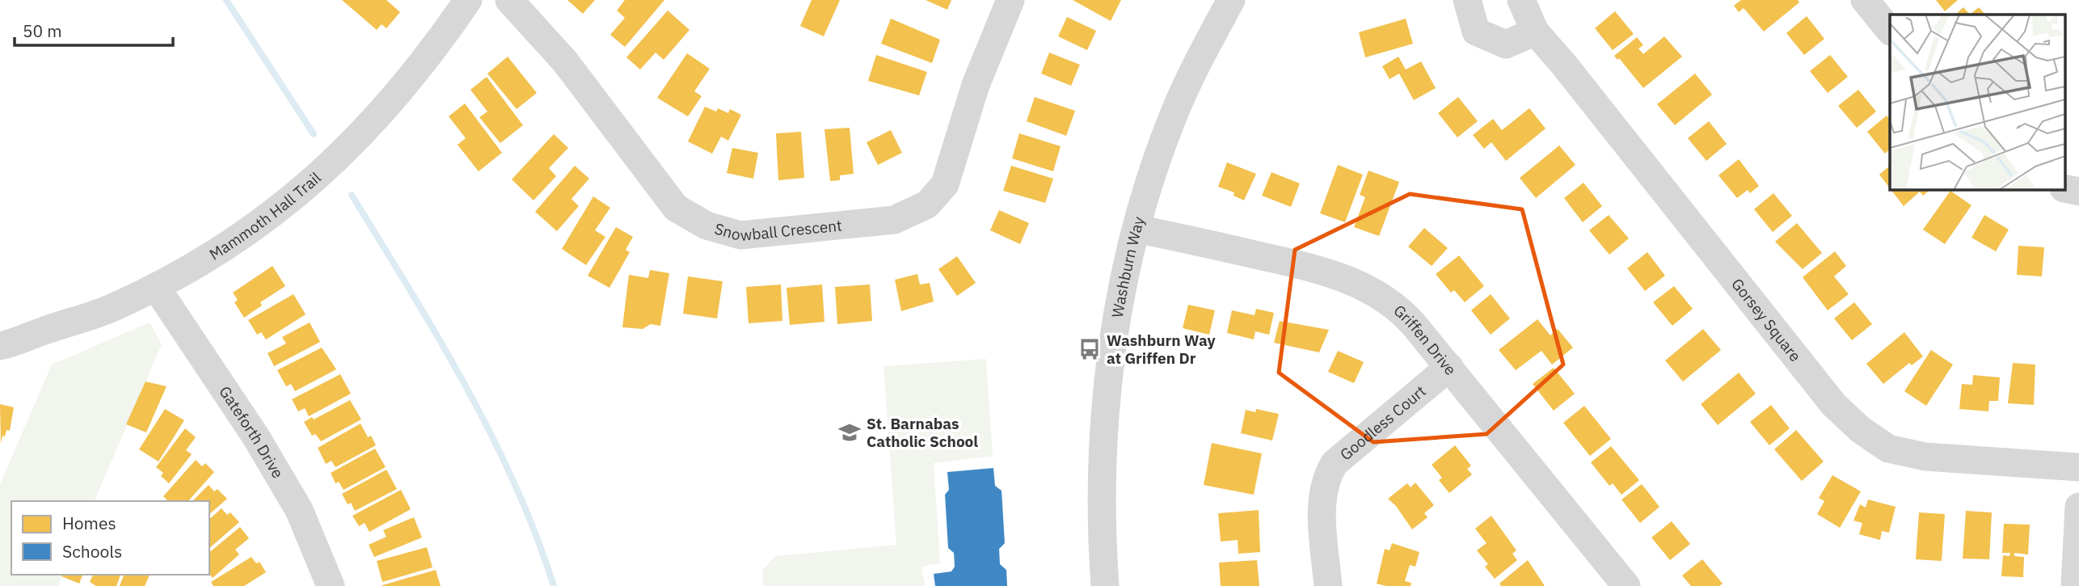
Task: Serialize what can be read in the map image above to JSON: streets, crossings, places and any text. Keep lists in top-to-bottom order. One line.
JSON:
{"streets":{"street":["Mammoth Hall Trail","Snowball Crescent","Washburn Way","Gorsey Square","Griffen Drive","Goodless Court","Gateforth Drive"]},"crossings":[["Mammoth Hall Trail","Gateforth Drive"],["Washburn Way","Griffen Drive"],["Griffen Drive","Goodless Court"]],"places":{"bus stop":["Washburn Way at Griffen Dr"],"school or university":["St. Barnabas Catholic School"]},"legend":["Homes","Schools"],"scale_bar":"50 m"}
